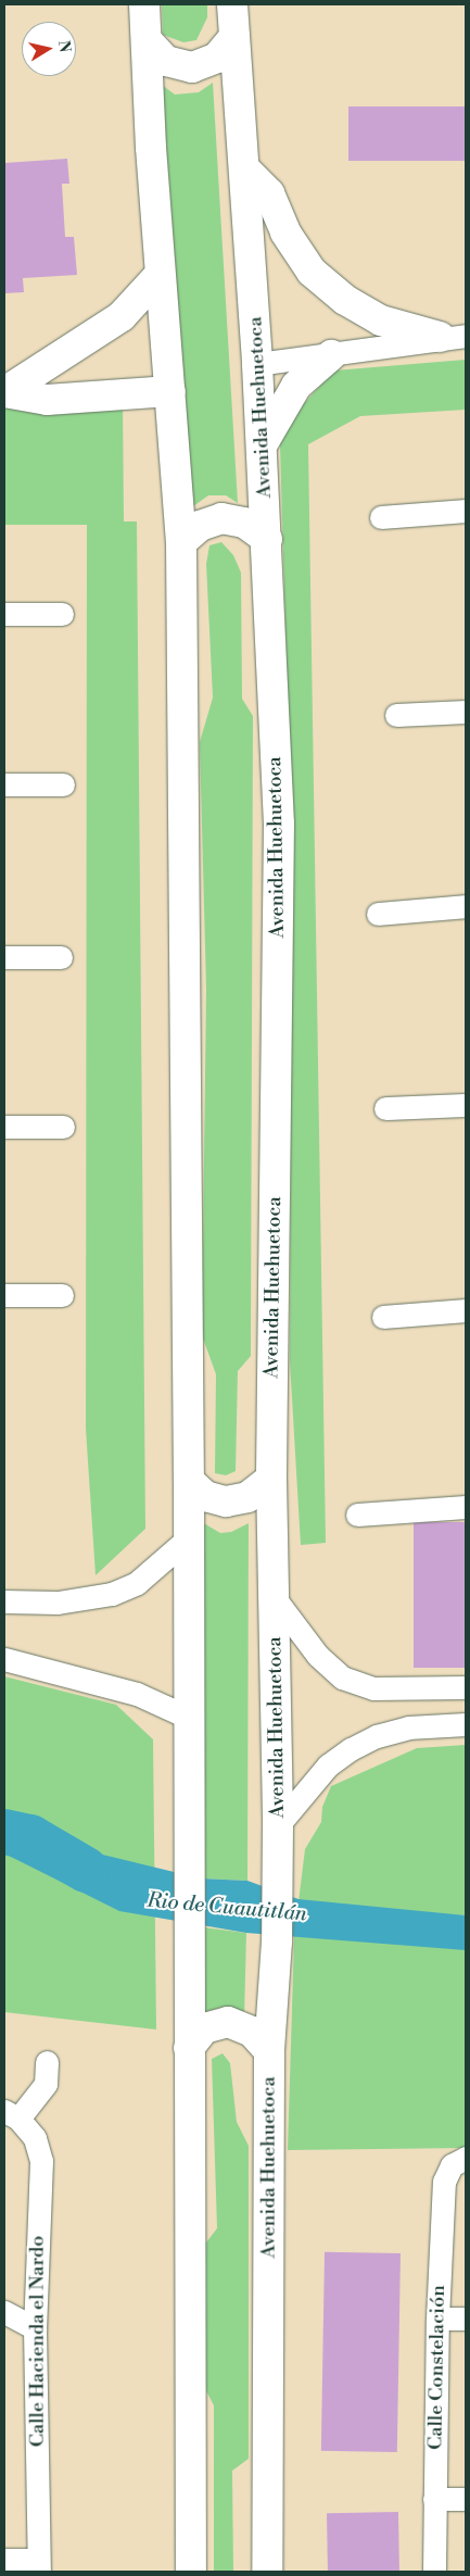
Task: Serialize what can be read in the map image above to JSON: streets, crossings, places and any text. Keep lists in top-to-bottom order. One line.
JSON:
{"streets":{"main road":["Avenida Huehuetoca"],"street":["Calle Hacienda el Nardo","Calle Constelación"]},"water":["Rio de Cuautitlán"],"north":"right"}
